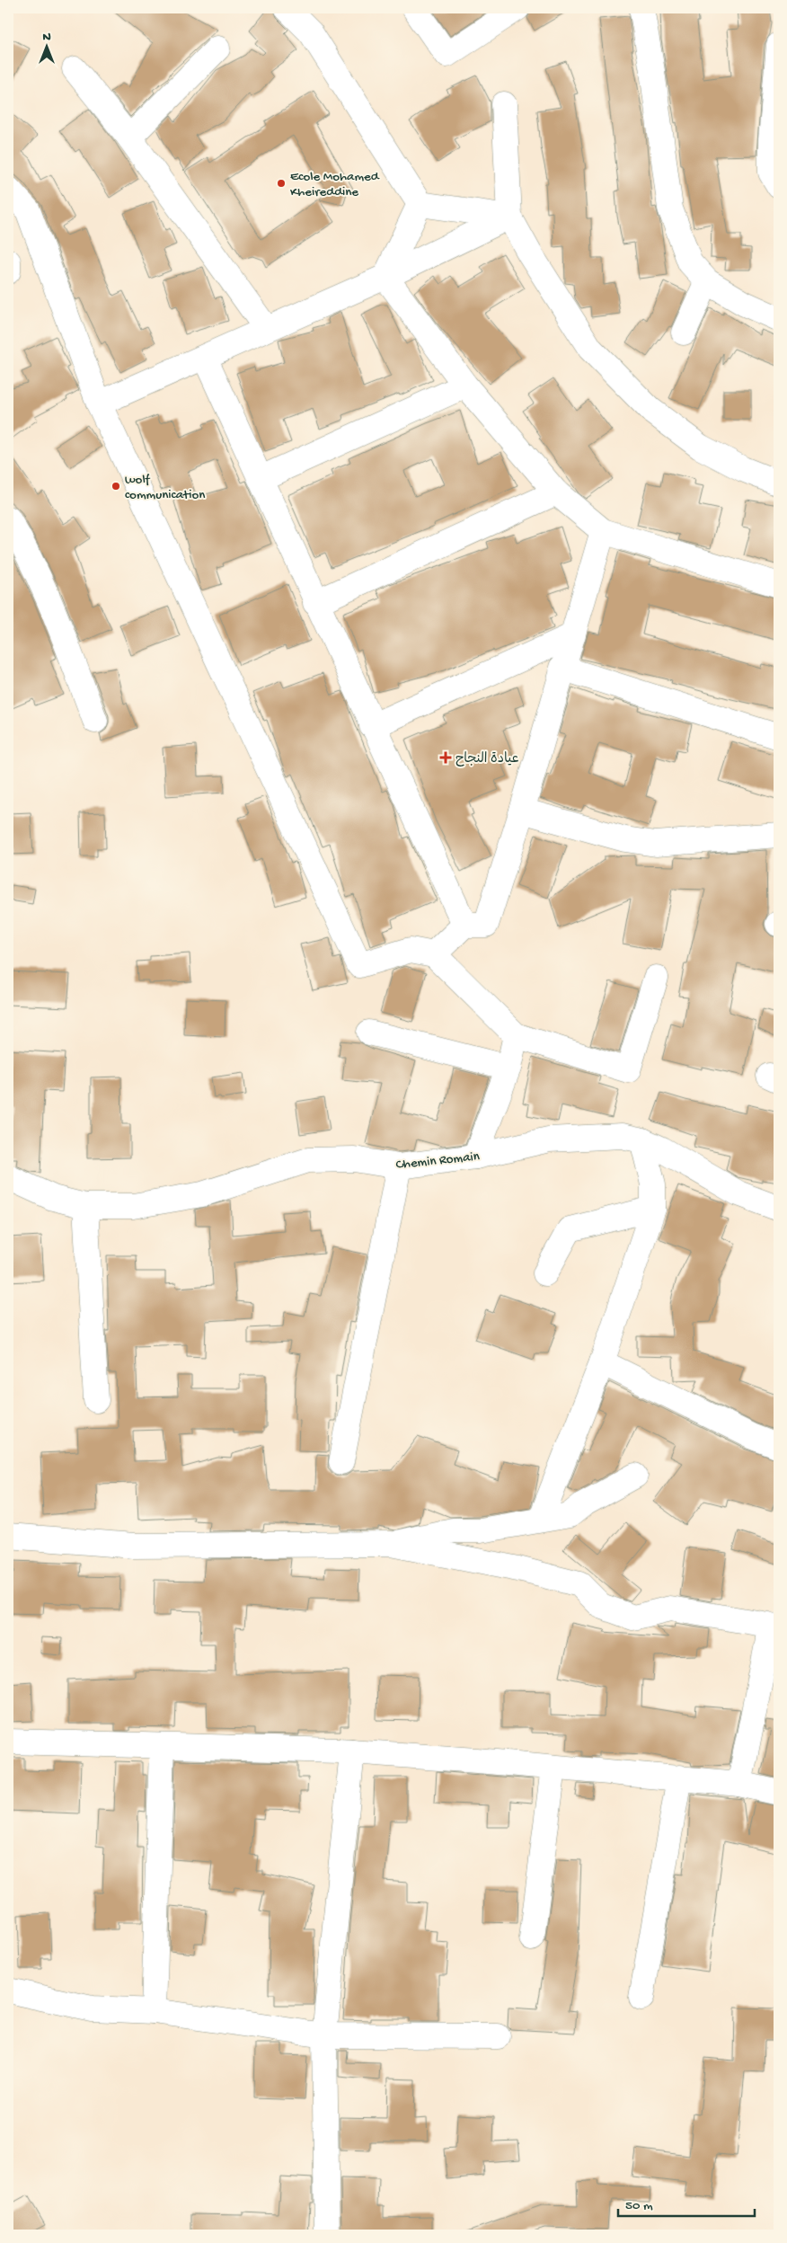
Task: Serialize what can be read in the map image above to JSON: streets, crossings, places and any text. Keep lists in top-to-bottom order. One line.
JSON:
{"streets":{"street":["Chemin Romain"]},"places":{"other":["Ecole Mohamed Kheireddine","wolf communication"],"health":["عيادة النجاح"]},"scale_bar":"50 m","north":"top"}
